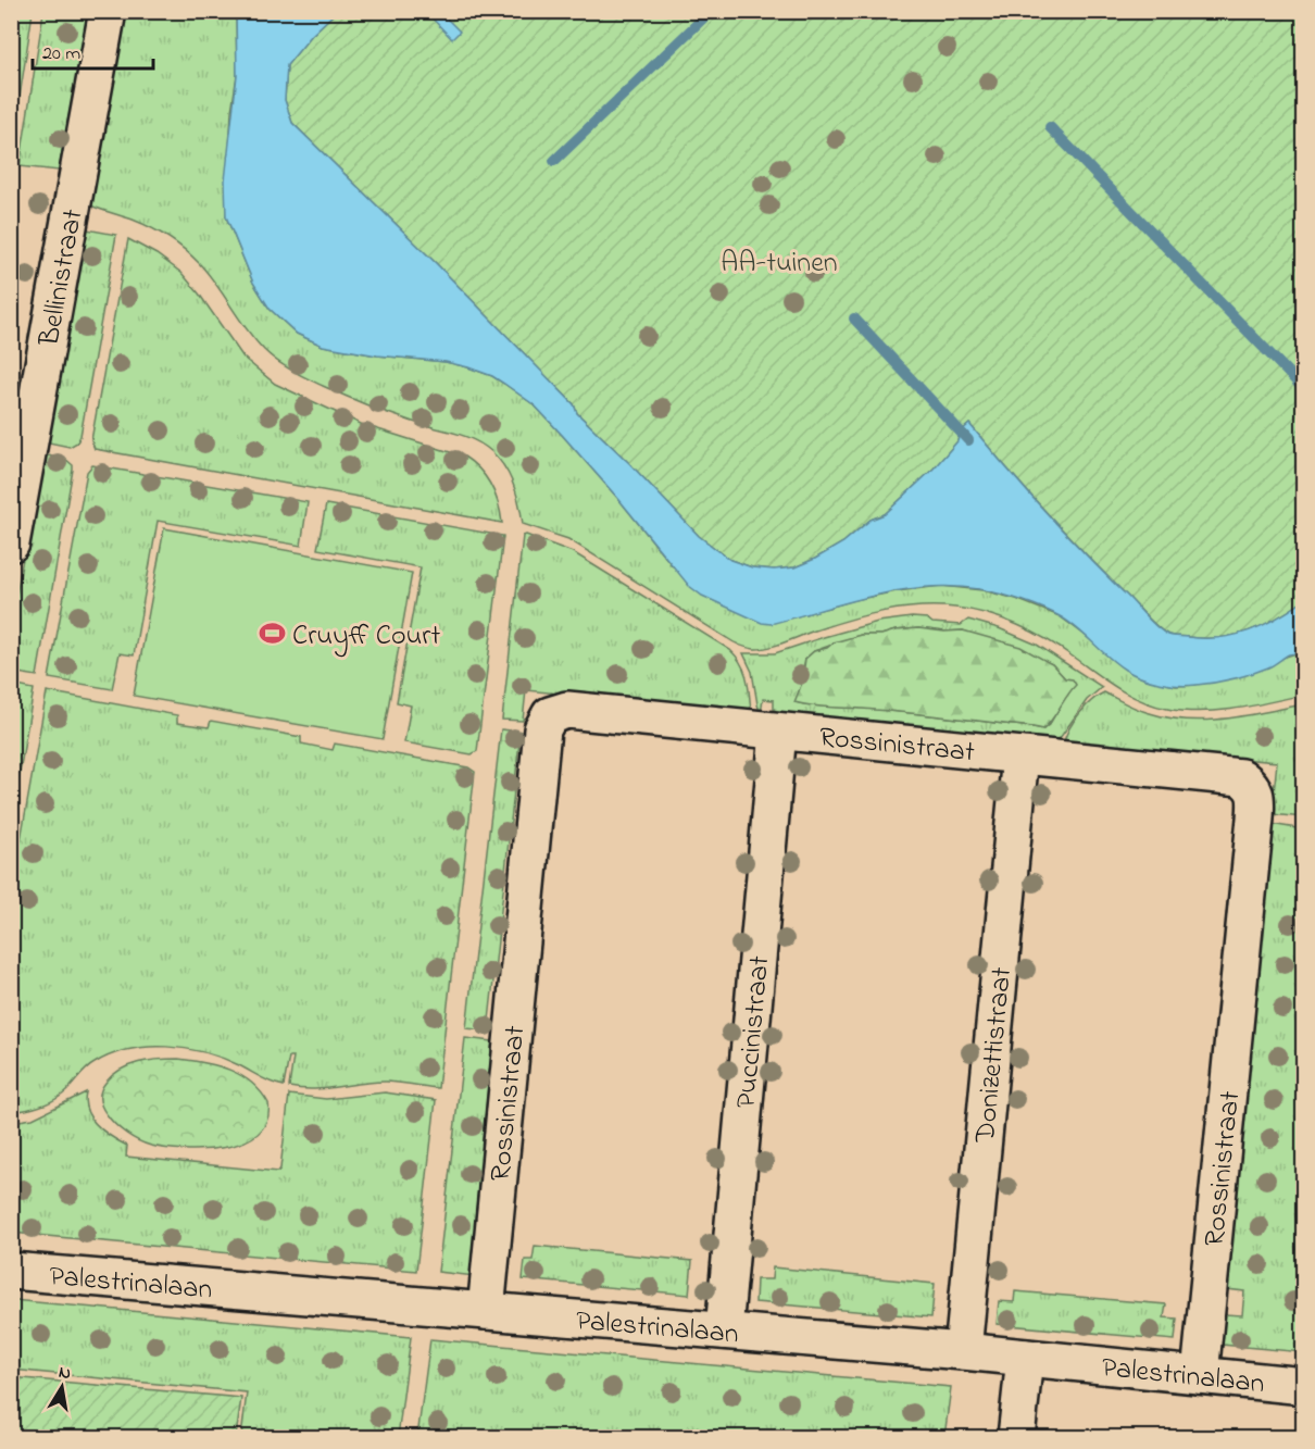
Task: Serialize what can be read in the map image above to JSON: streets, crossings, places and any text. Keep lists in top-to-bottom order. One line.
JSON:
{"streets":{"street":["Bellinistraat","Rossinistraat","Puccinistraat","Donizettistraat","Palestrinalaan"]},"crossings":[["Rossinistraat","Puccinistraat"],["Rossinistraat","Donizettistraat"],["Rossinistraat","Palestrinalaan"],["Puccinistraat","Palestrinalaan"],["Donizettistraat","Palestrinalaan"]],"parks":["AA-tuinen"],"places":{"sports":["Cruyff Court"]},"scale_bar":"20 m","north":"top"}
